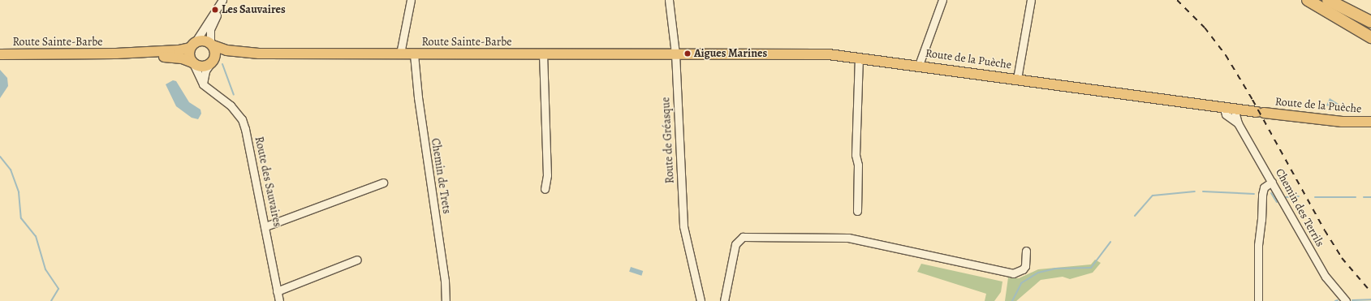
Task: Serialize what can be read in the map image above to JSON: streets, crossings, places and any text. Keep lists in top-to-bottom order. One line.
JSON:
{"streets":{"main road":["Route Sainte-Barbe","Route de la Puèche"],"street":["Route de Gréasque","Chemin de Trets","Route des Sauvaires","Chemin des Terrils"]},"crossings":[["Route Sainte-Barbe","Route de la Puèche"],["Route Sainte-Barbe","Route de Gréasque"],["Route Sainte-Barbe","Chemin de Trets"],["Route Sainte-Barbe","Route des Sauvaires"],["Route de la Puèche","Route de Gréasque"],["Route de la Puèche","Chemin des Terrils"]],"places":["Les Sauvaires","Aigues Marines"]}
